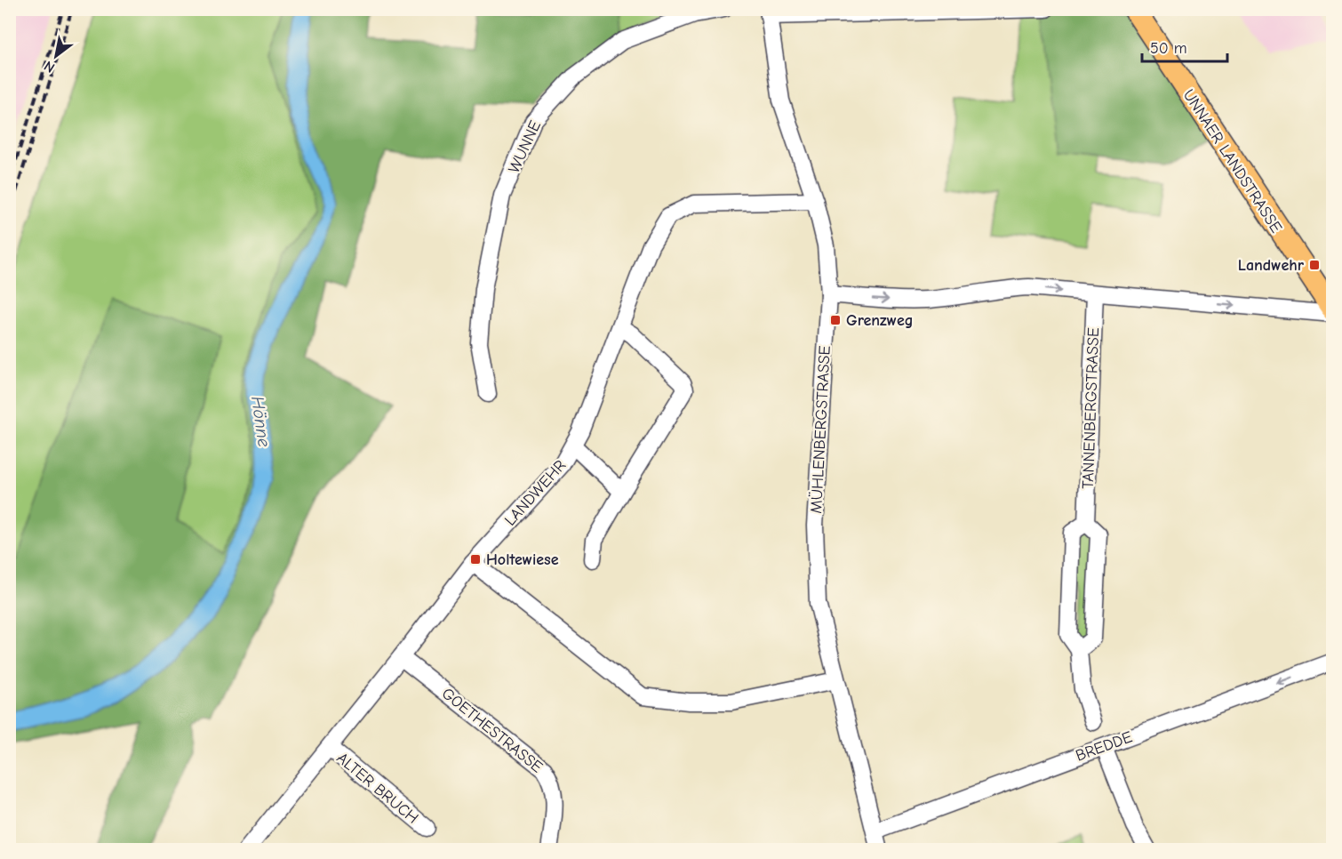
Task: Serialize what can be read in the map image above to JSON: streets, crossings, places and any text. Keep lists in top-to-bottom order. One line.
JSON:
{"streets":{"main road":["UNNAER LANDSTRASSE"],"street":["WUNNE","TANNENBERGSTRASSE","MÜHLENBERGSTRASSE","LANDWEHR","GOETHESTRASSE","BREDDE","ALTER BRUCH"]},"crossings":[["MÜHLENBERGSTRASSE","LANDWEHR"],["MÜHLENBERGSTRASSE","BREDDE"],["LANDWEHR","GOETHESTRASSE"],["LANDWEHR","ALTER BRUCH"]],"one_way":["BREDDE"],"water":["Hönne"],"places":{"transit":["Landwehr","Grenzweg","Holtewiese"]},"scale_bar":"50 m","north":"bottom left"}
